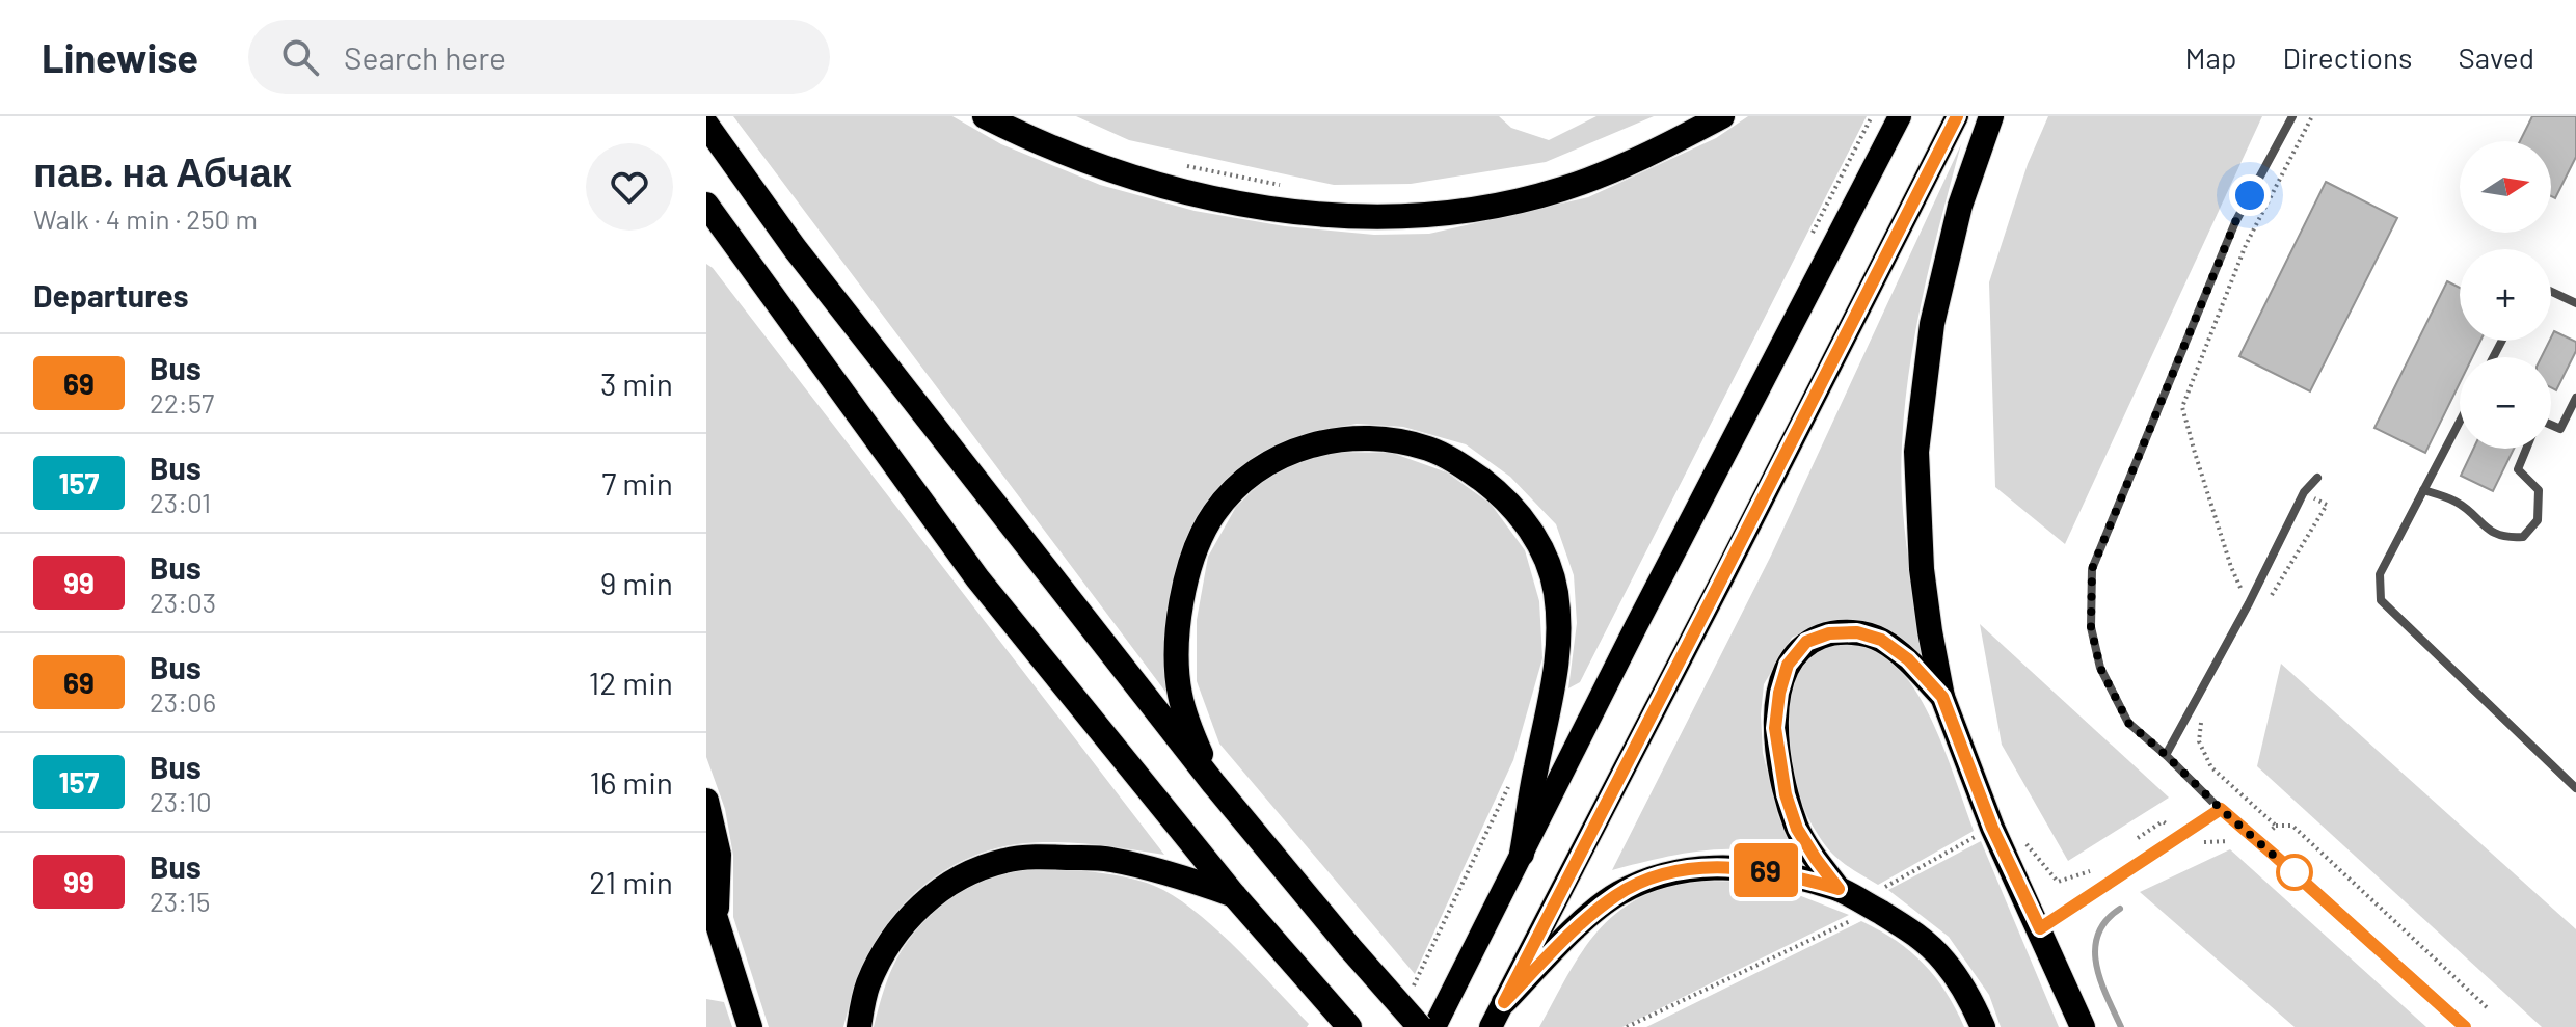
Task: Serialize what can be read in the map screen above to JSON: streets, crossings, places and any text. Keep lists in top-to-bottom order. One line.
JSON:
{"lines":["bus line 69"],"north":"right","page":{"header":"Linewise","search":"Search here","nav":["Map","Directions","Saved"],"heading":[["пав. на Абчак","Walk · 4 min · 250 m"],"Departures"],"on_map":"69","map_buttons":["+","−"],"list":[{"mark":"69","name":"Bus","note":"22:57","value":"3 min"},{"mark":"157","name":"Bus","note":"23:01","value":"7 min"},{"mark":"99","name":"Bus","note":"23:03","value":"9 min"},{"mark":"69","name":"Bus","note":"23:06","value":"12 min"},{"mark":"157","name":"Bus","note":"23:10","value":"16 min"},{"mark":"99","name":"Bus","note":"23:15","value":"21 min"}]}}
